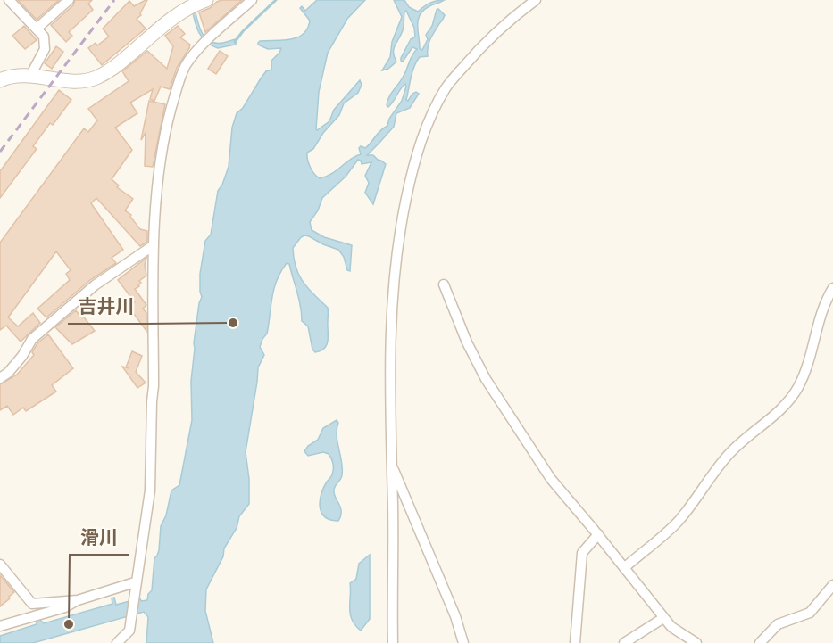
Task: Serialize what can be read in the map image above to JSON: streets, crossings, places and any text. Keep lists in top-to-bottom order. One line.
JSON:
{"places":["吉井川","滑川"]}
